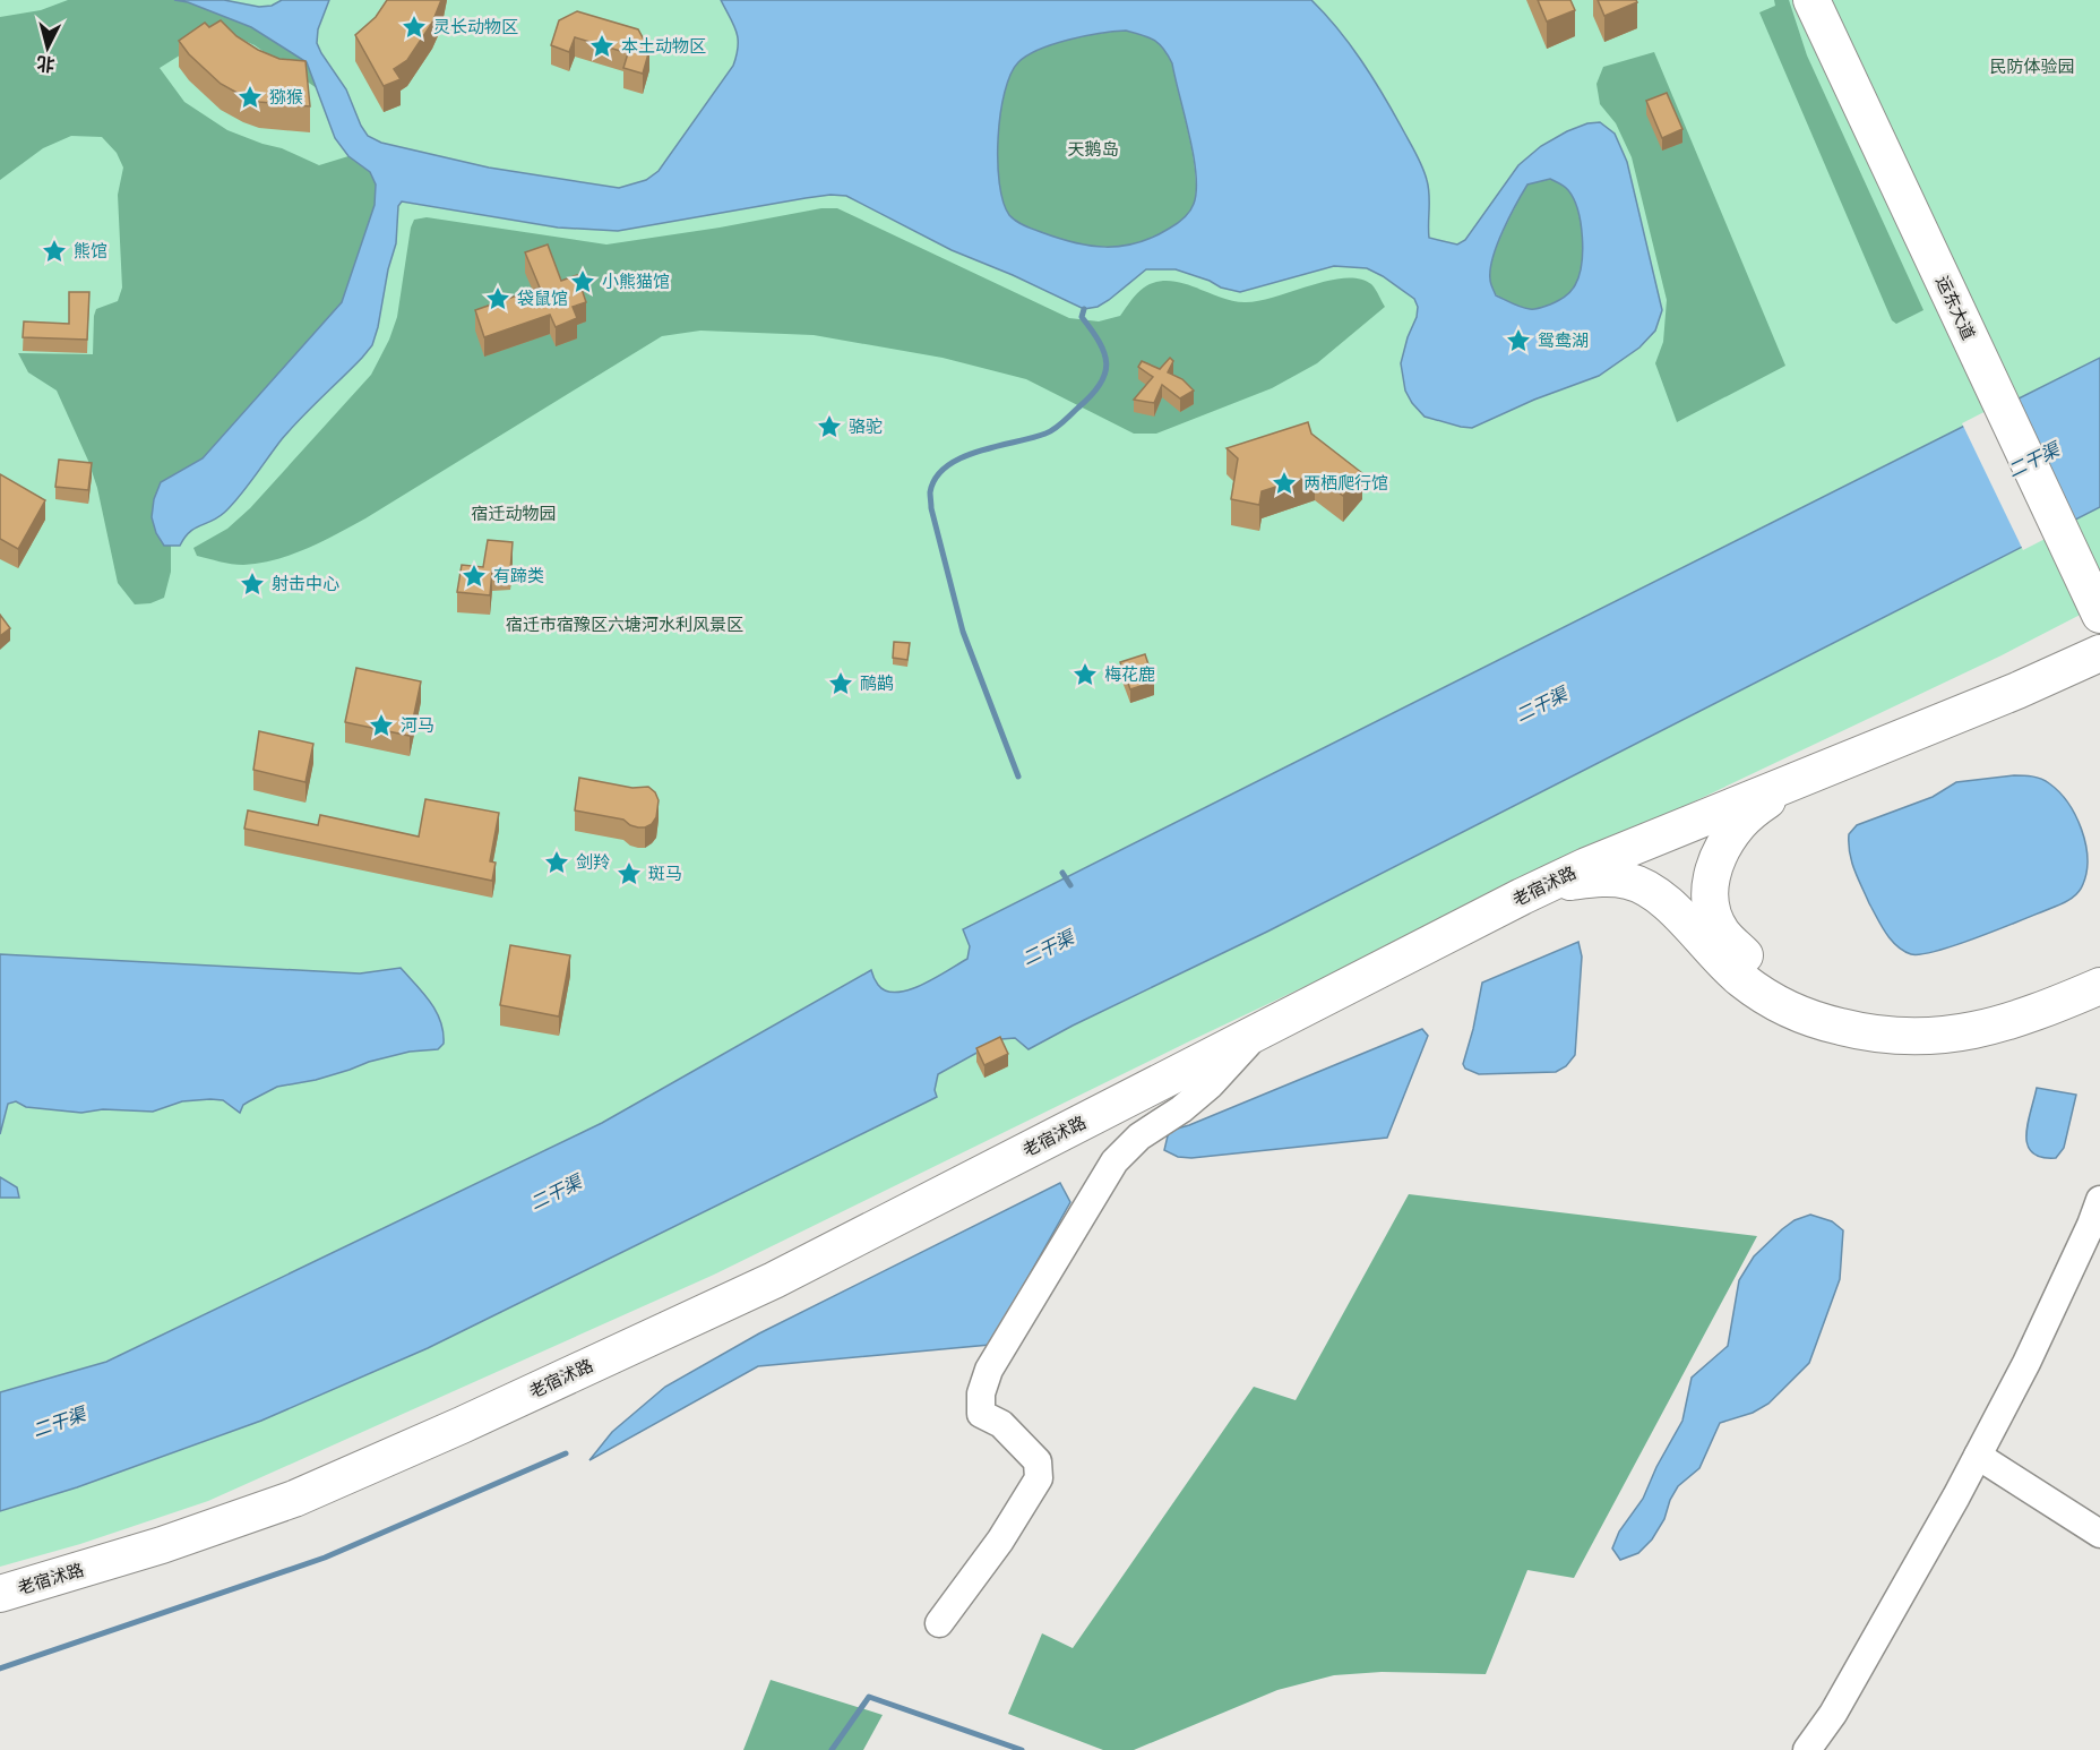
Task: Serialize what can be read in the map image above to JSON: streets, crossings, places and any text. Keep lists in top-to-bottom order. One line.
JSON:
{"streets":{"main road":["运东大道","老宿沭路"]},"water":["二干渠"],"parks":["民防体验园","天鹅岛","宿迁动物园","宿迁市宿豫区六塘河水利风景区"],"places":{"place":["灵长动物区","本土动物区","猕猴","熊馆","小熊猫馆","袋鼠馆","鸳鸯湖","骆驼","两栖爬行馆","有蹄类","射击中心","梅花鹿","鸸鹋","河马","剑羚","斑马"]},"north":"bottom"}
